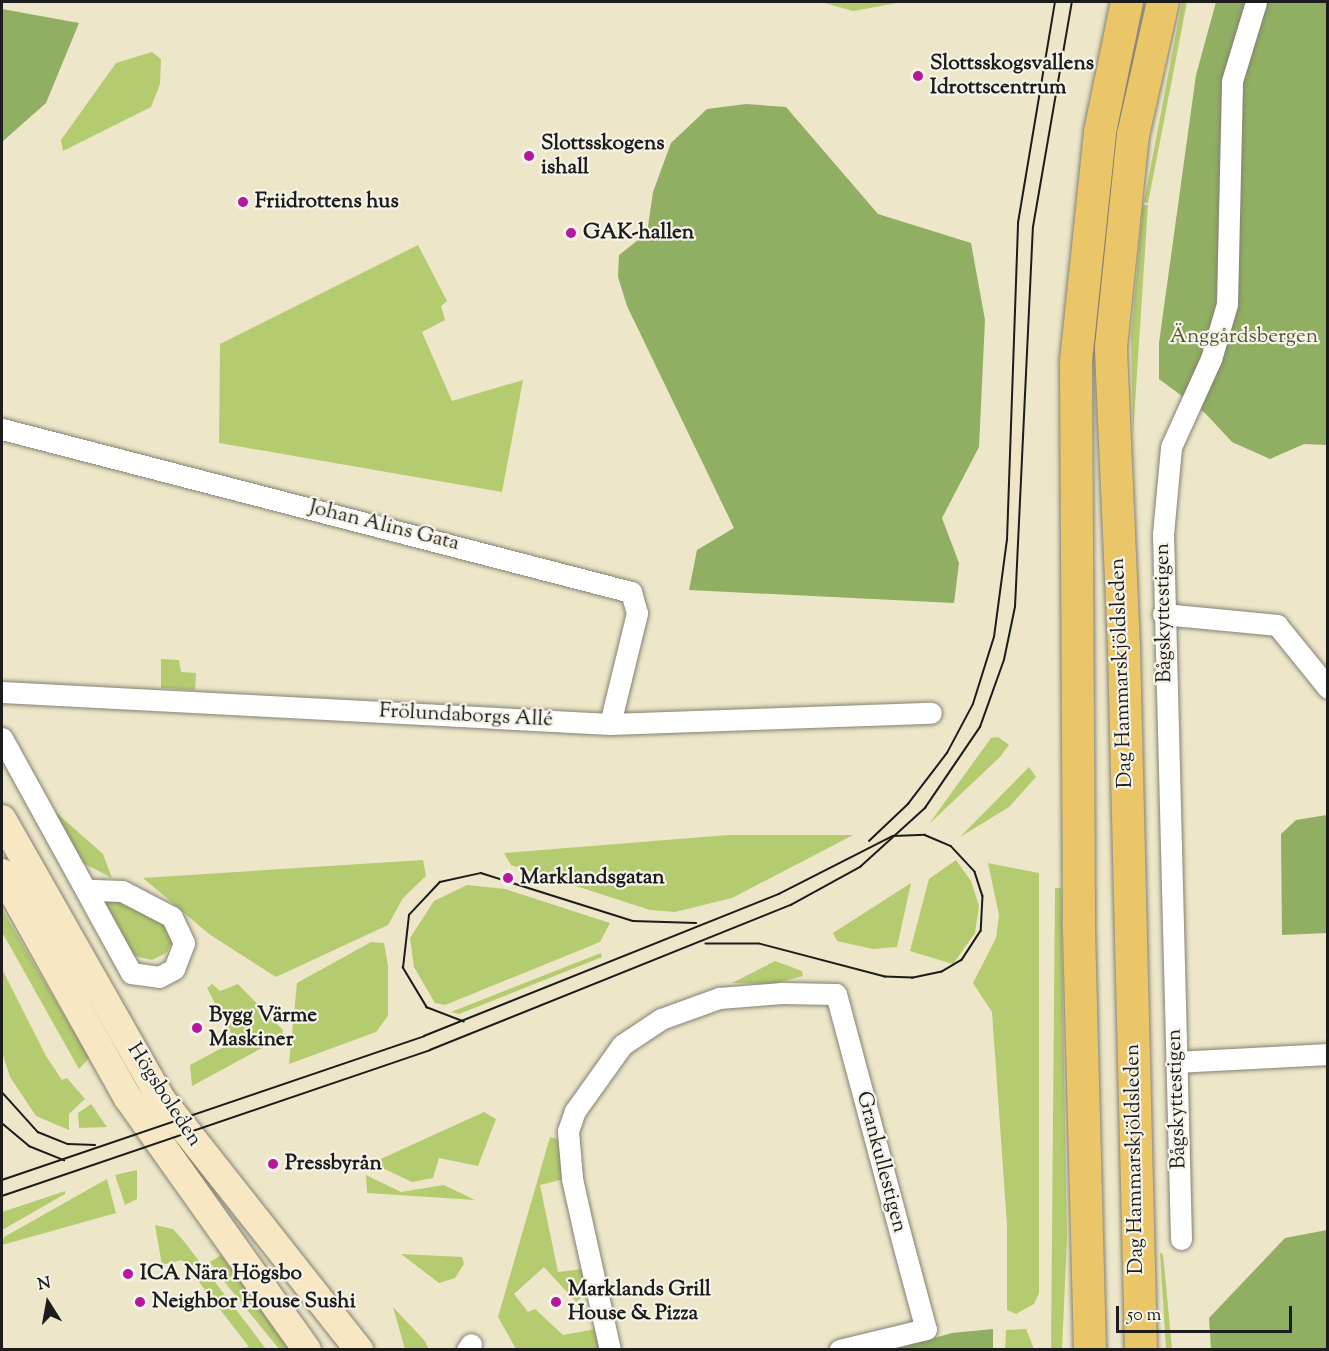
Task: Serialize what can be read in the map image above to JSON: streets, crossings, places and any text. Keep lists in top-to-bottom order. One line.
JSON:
{"streets":{"main road":["Dag Hammarskjöldsleden","Högsboleden"],"street":["Johan Alins Gata","Bågskyttestigen","Frölundaborgs Allé","Grankullestigen"]},"crossings":[["Johan Alins Gata","Frölundaborgs Allé"]],"parks":["Änggårdsbergen"],"places":["Slottsskogsvallens Idrottscentrum","Slottsskogens ishall","Friidrottens hus","GAK-hallen","Marklandsgatan","Bygg Värme Maskiner","Pressbyrån","ICA Nära Högsbo","Neighbor House Sushi","Marklands Grill House & Pizza"],"scale_bar":"50 m","north":"top"}
